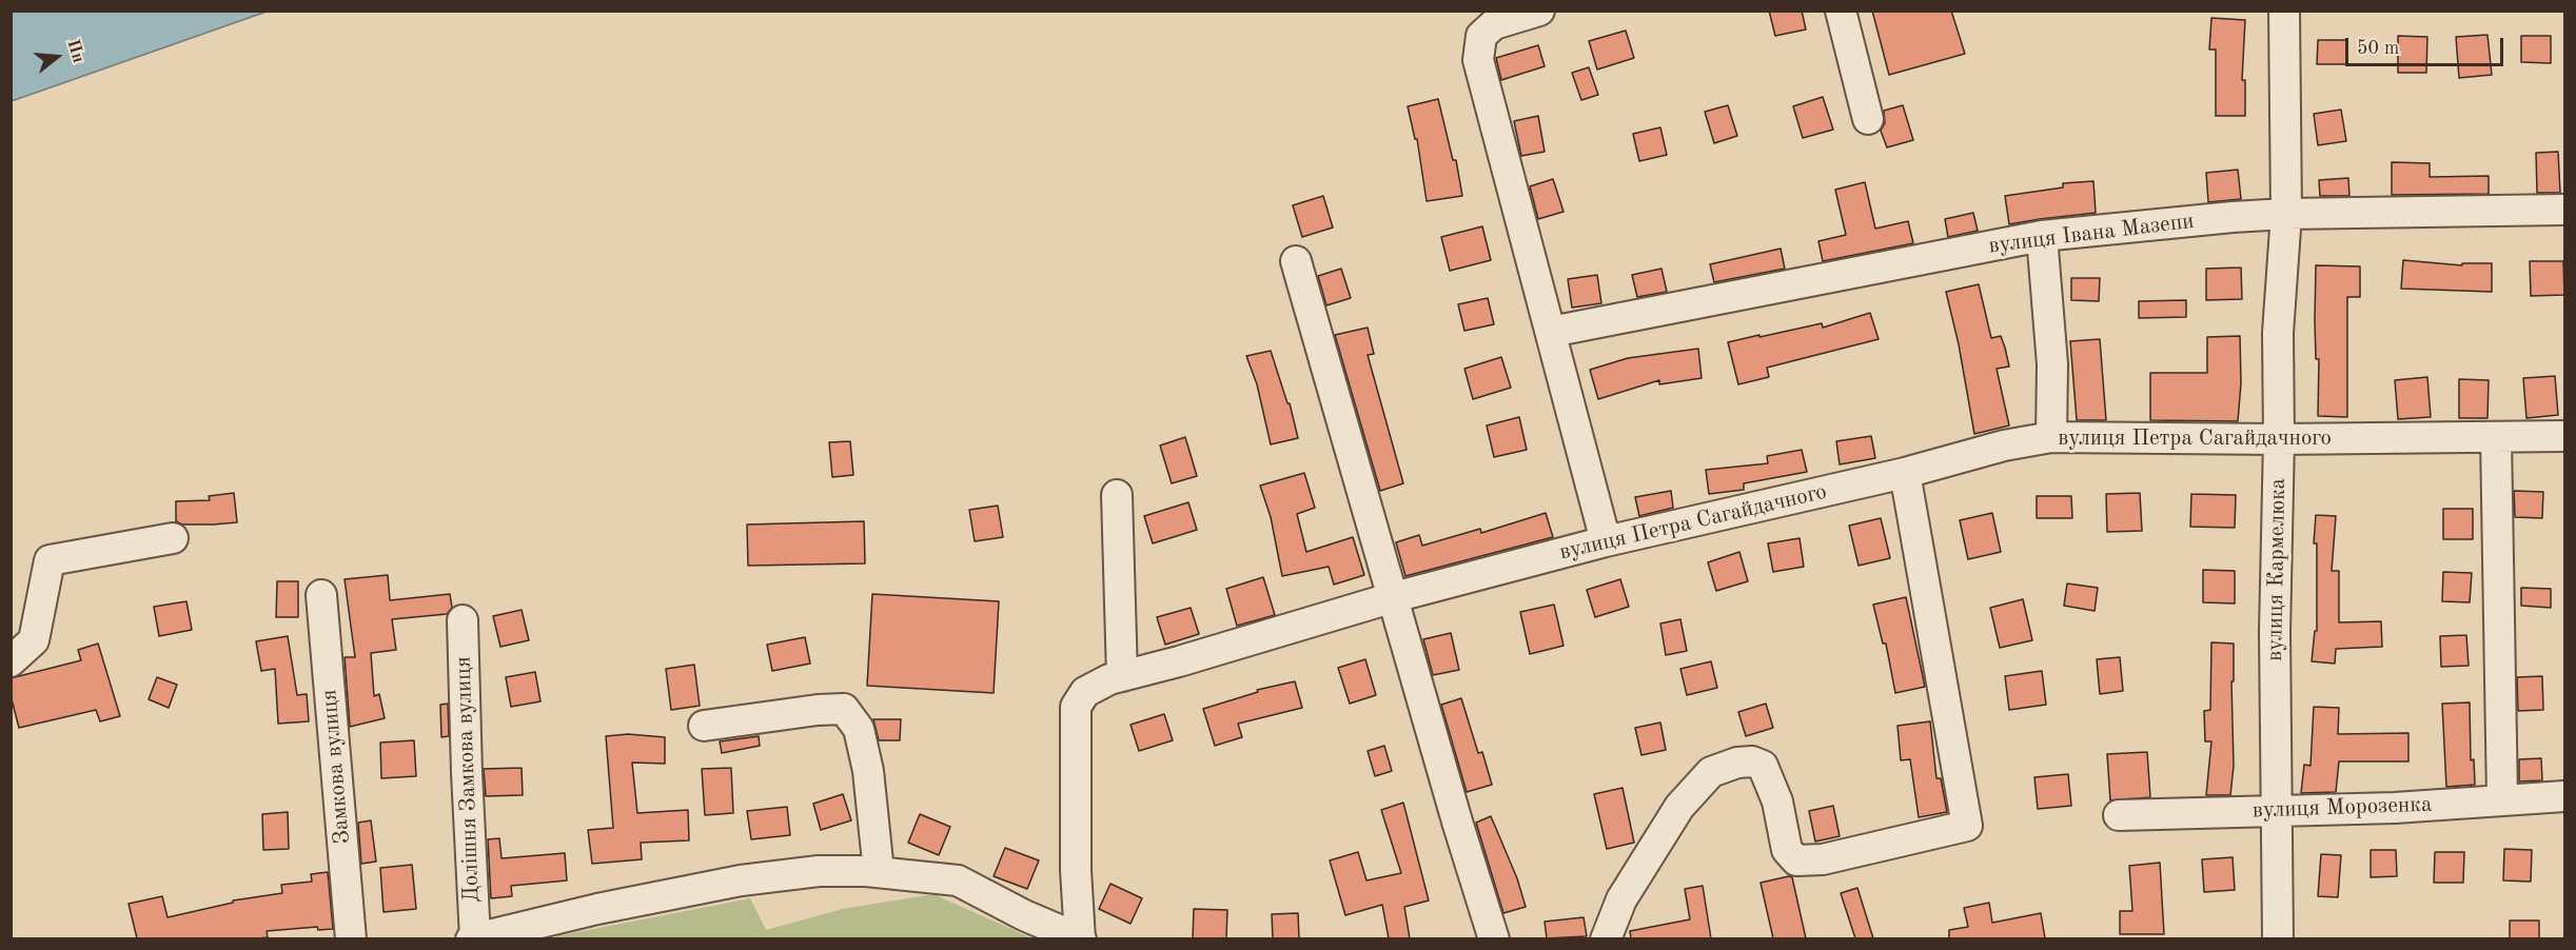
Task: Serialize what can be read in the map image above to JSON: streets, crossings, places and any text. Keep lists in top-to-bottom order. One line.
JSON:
{"streets":{"street":["вулиця Івана Мазепи","вулиця Петра Сагайдачного","вулиця Кармелюка","Замкова вулиця","Долішня Замкова вулиця","вулиця Морозенка"]},"crossings":[["вулиця Івана Мазепи","вулиця Кармелюка"],["вулиця Петра Сагайдачного","вулиця Кармелюка"],["вулиця Кармелюка","вулиця Морозенка"]],"scale_bar":"50 m","north":"right"}
